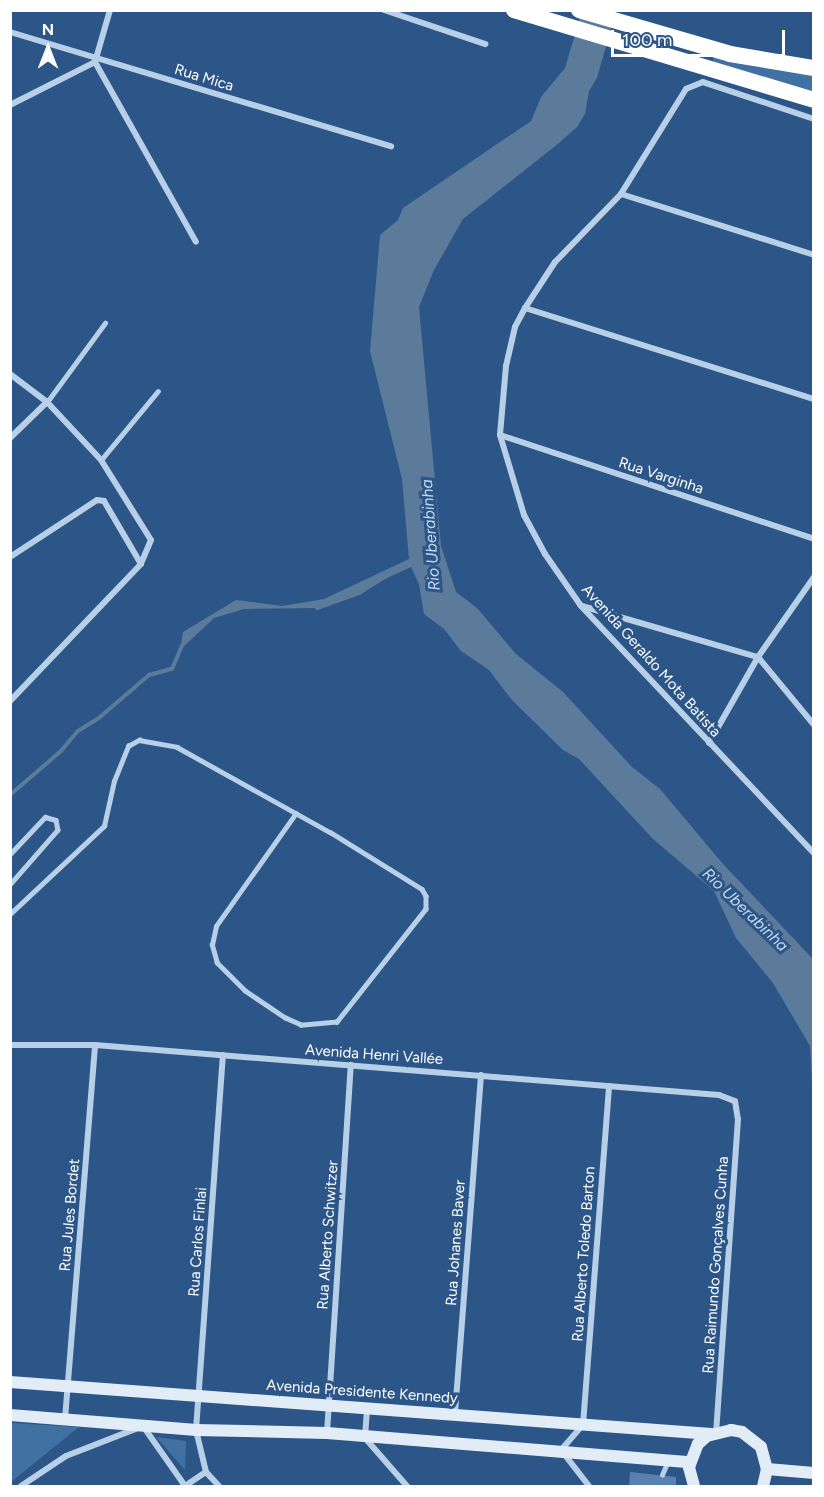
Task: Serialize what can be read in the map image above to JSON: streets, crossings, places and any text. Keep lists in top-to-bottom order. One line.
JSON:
{"streets":{"street":["Rua Mica","Rua Varginha","Avenida Geraldo Mota Batista","Avenida Henri Vallée","Rua Jules Bordet","Rua Alberto Schwitzer","Rua Carlos Finlai","Rua Johanes Baver","Rua Alberto Toledo Barton","Rua Raimundo Gonçalves Cunha","Avenida Presidente Kennedy"]},"crossings":[["Rua Varginha","Avenida Geraldo Mota Batista"],["Avenida Henri Vallée","Rua Jules Bordet"],["Avenida Henri Vallée","Rua Alberto Schwitzer"],["Avenida Henri Vallée","Rua Carlos Finlai"],["Avenida Henri Vallée","Rua Johanes Baver"],["Avenida Henri Vallée","Rua Alberto Toledo Barton"],["Avenida Henri Vallée","Rua Raimundo Gonçalves Cunha"],["Rua Jules Bordet","Avenida Presidente Kennedy"],["Rua Alberto Schwitzer","Avenida Presidente Kennedy"],["Rua Carlos Finlai","Avenida Presidente Kennedy"],["Rua Johanes Baver","Avenida Presidente Kennedy"],["Rua Alberto Toledo Barton","Avenida Presidente Kennedy"],["Rua Raimundo Gonçalves Cunha","Avenida Presidente Kennedy"]],"water":["Rio Uberabinha"],"scale_bar":"100 m","north":"top"}
